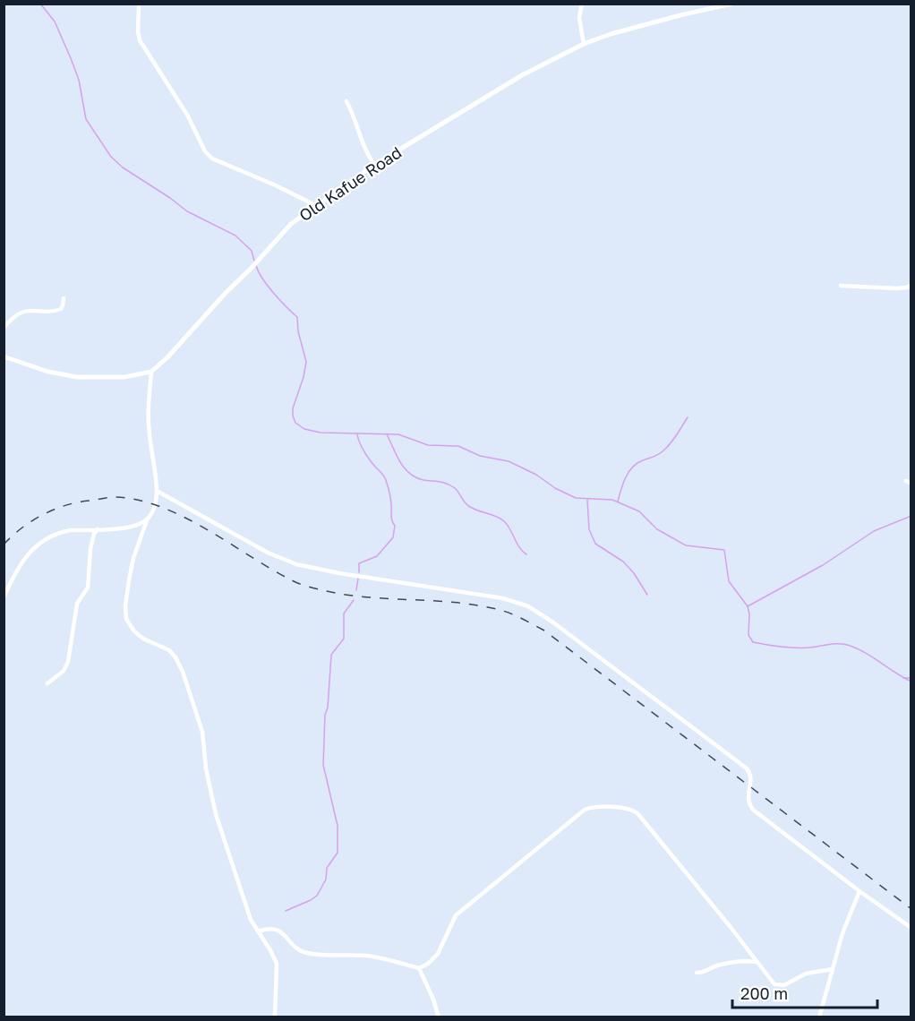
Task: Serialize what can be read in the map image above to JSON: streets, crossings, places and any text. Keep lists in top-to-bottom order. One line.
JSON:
{"streets":{"street":["Old Kafue Road"]},"scale_bar":"200 m"}
